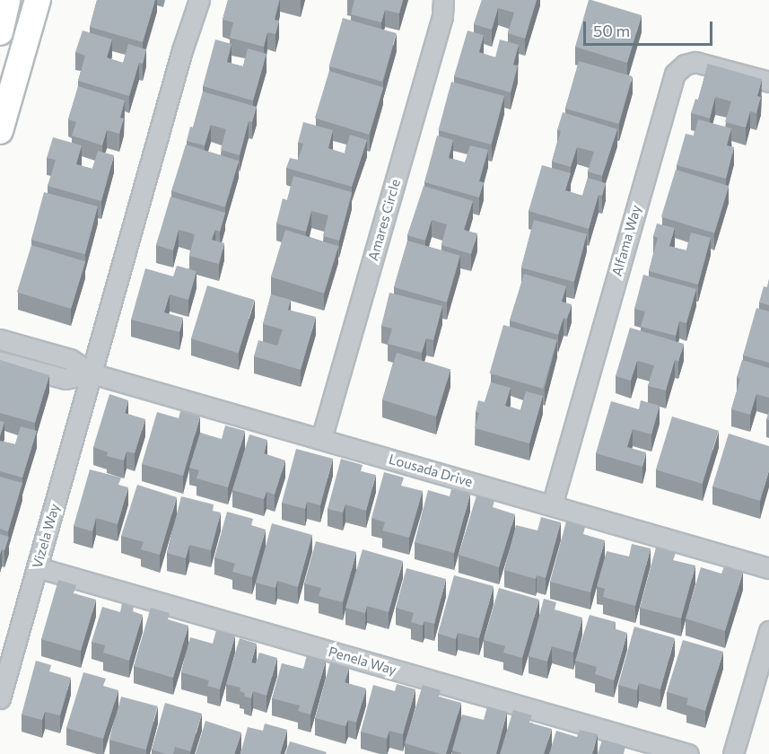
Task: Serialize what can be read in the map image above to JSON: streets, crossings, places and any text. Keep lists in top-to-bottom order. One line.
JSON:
{"streets":{"street":["Amares Circle","Alfama Way","Lousada Drive","Vizela Way","Penela Way"]},"crossings":[["Amares Circle","Lousada Drive"],["Alfama Way","Lousada Drive"],["Lousada Drive","Vizela Way"],["Vizela Way","Penela Way"]],"scale_bar":"50 m"}
